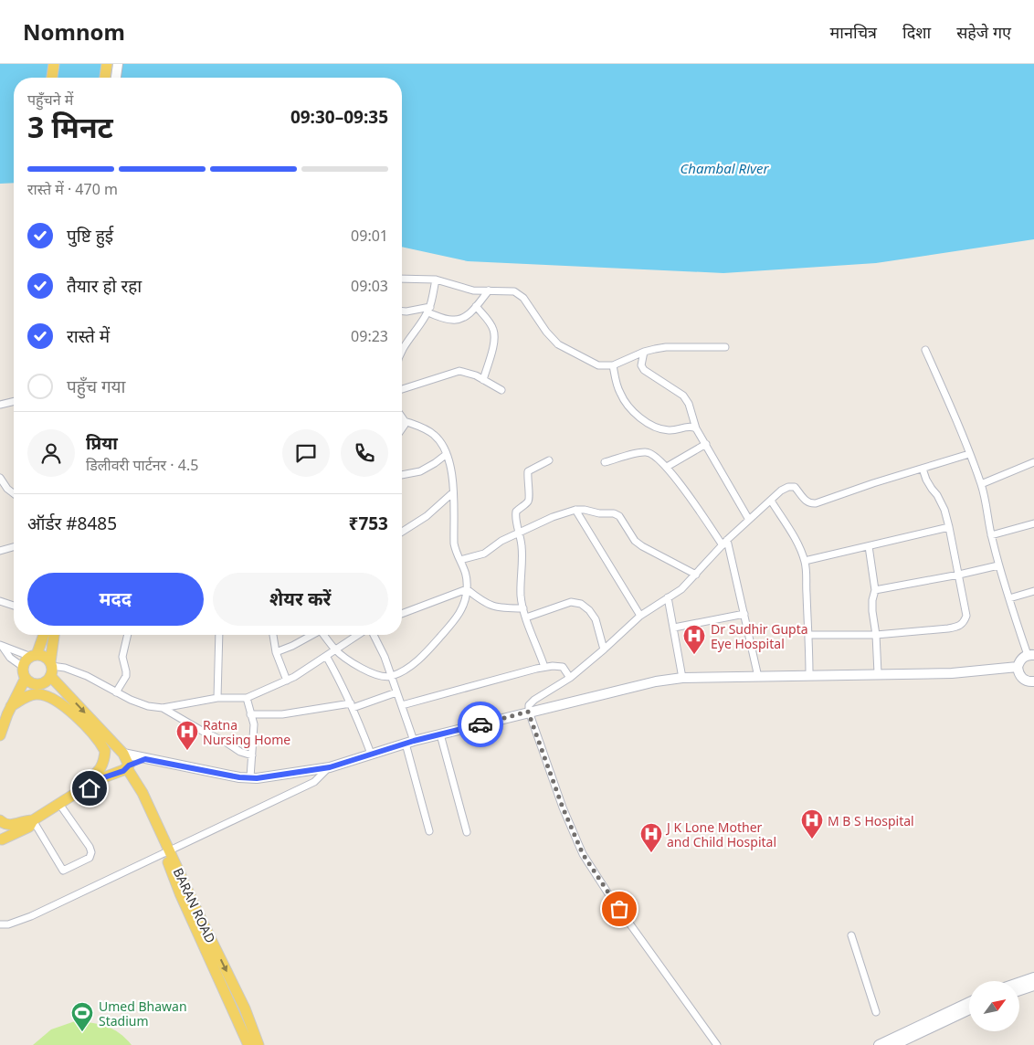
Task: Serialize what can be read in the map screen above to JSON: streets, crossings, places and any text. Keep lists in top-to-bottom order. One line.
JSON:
{"streets":{"main road":["BARAN ROAD"]},"water":["Chambal River"],"places":{"hospital":["Dr Sudhir Gupta Eye Hospital","Ratna Nursing Home","M B S Hospital","J K Lone Mother and Child Hospital"],"sports":["Umed Bhawan Stadium"]},"north":"top right","page":{"header":"Nomnom","nav":["मानचित्र","दिशा","सहेजे गए"],"heading":["3 मिनट","पहुँचने में","09:30–09:35"],"panel":["प्रिया","डिलीवरी पार्टनर · 4.5","ऑर्डर #8485","₹753"],"bar":"रास्ते में · 470 m","list":[["पुष्टि हुई","09:01"],["तैयार हो रहा","09:03"],["रास्ते में","09:23"],"पहुँच गया"],"buttons":["मदद","शेयर करें"]}}
